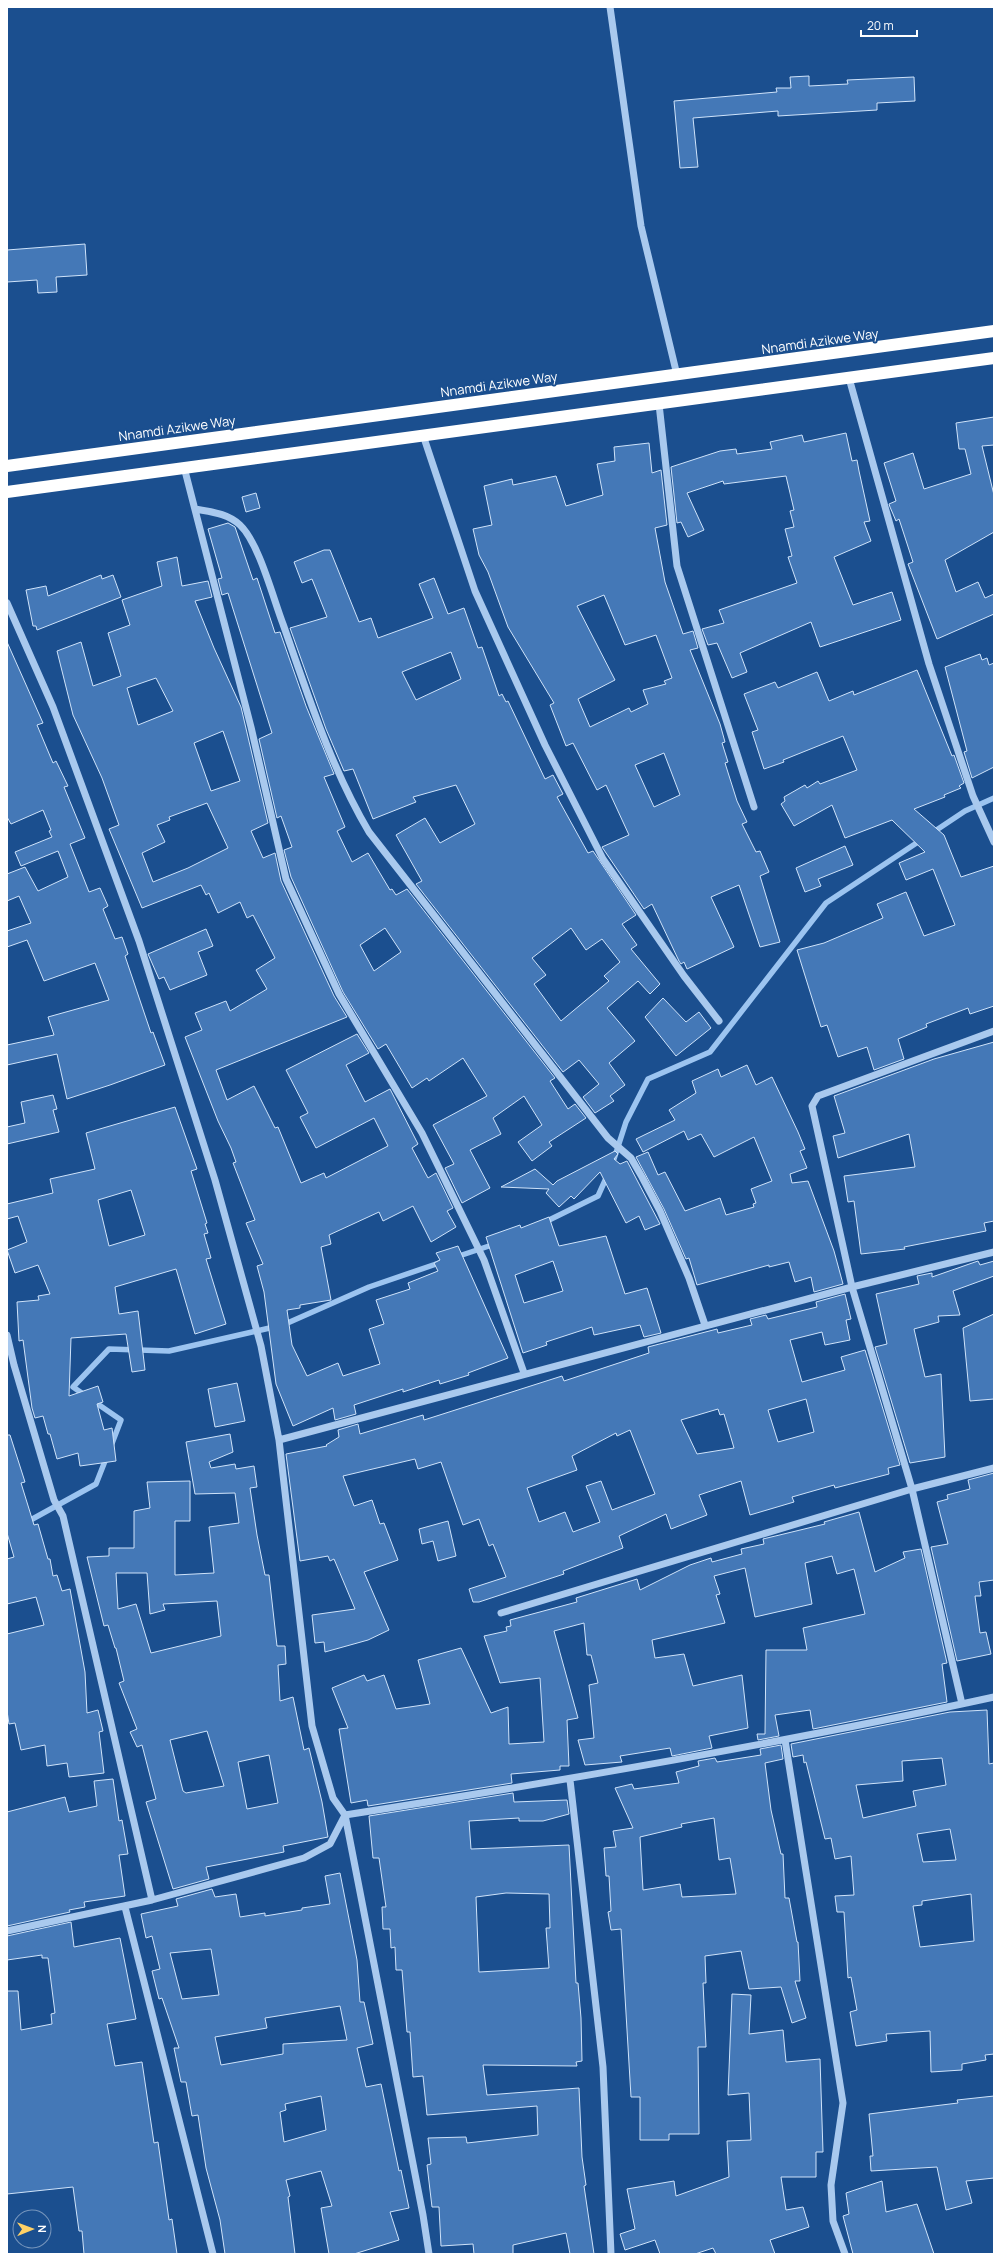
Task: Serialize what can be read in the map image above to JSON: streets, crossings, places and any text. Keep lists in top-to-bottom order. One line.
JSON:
{"streets":{"highway":["Nnamdi Azikwe Way"]},"scale_bar":"20 m","north":"right"}
